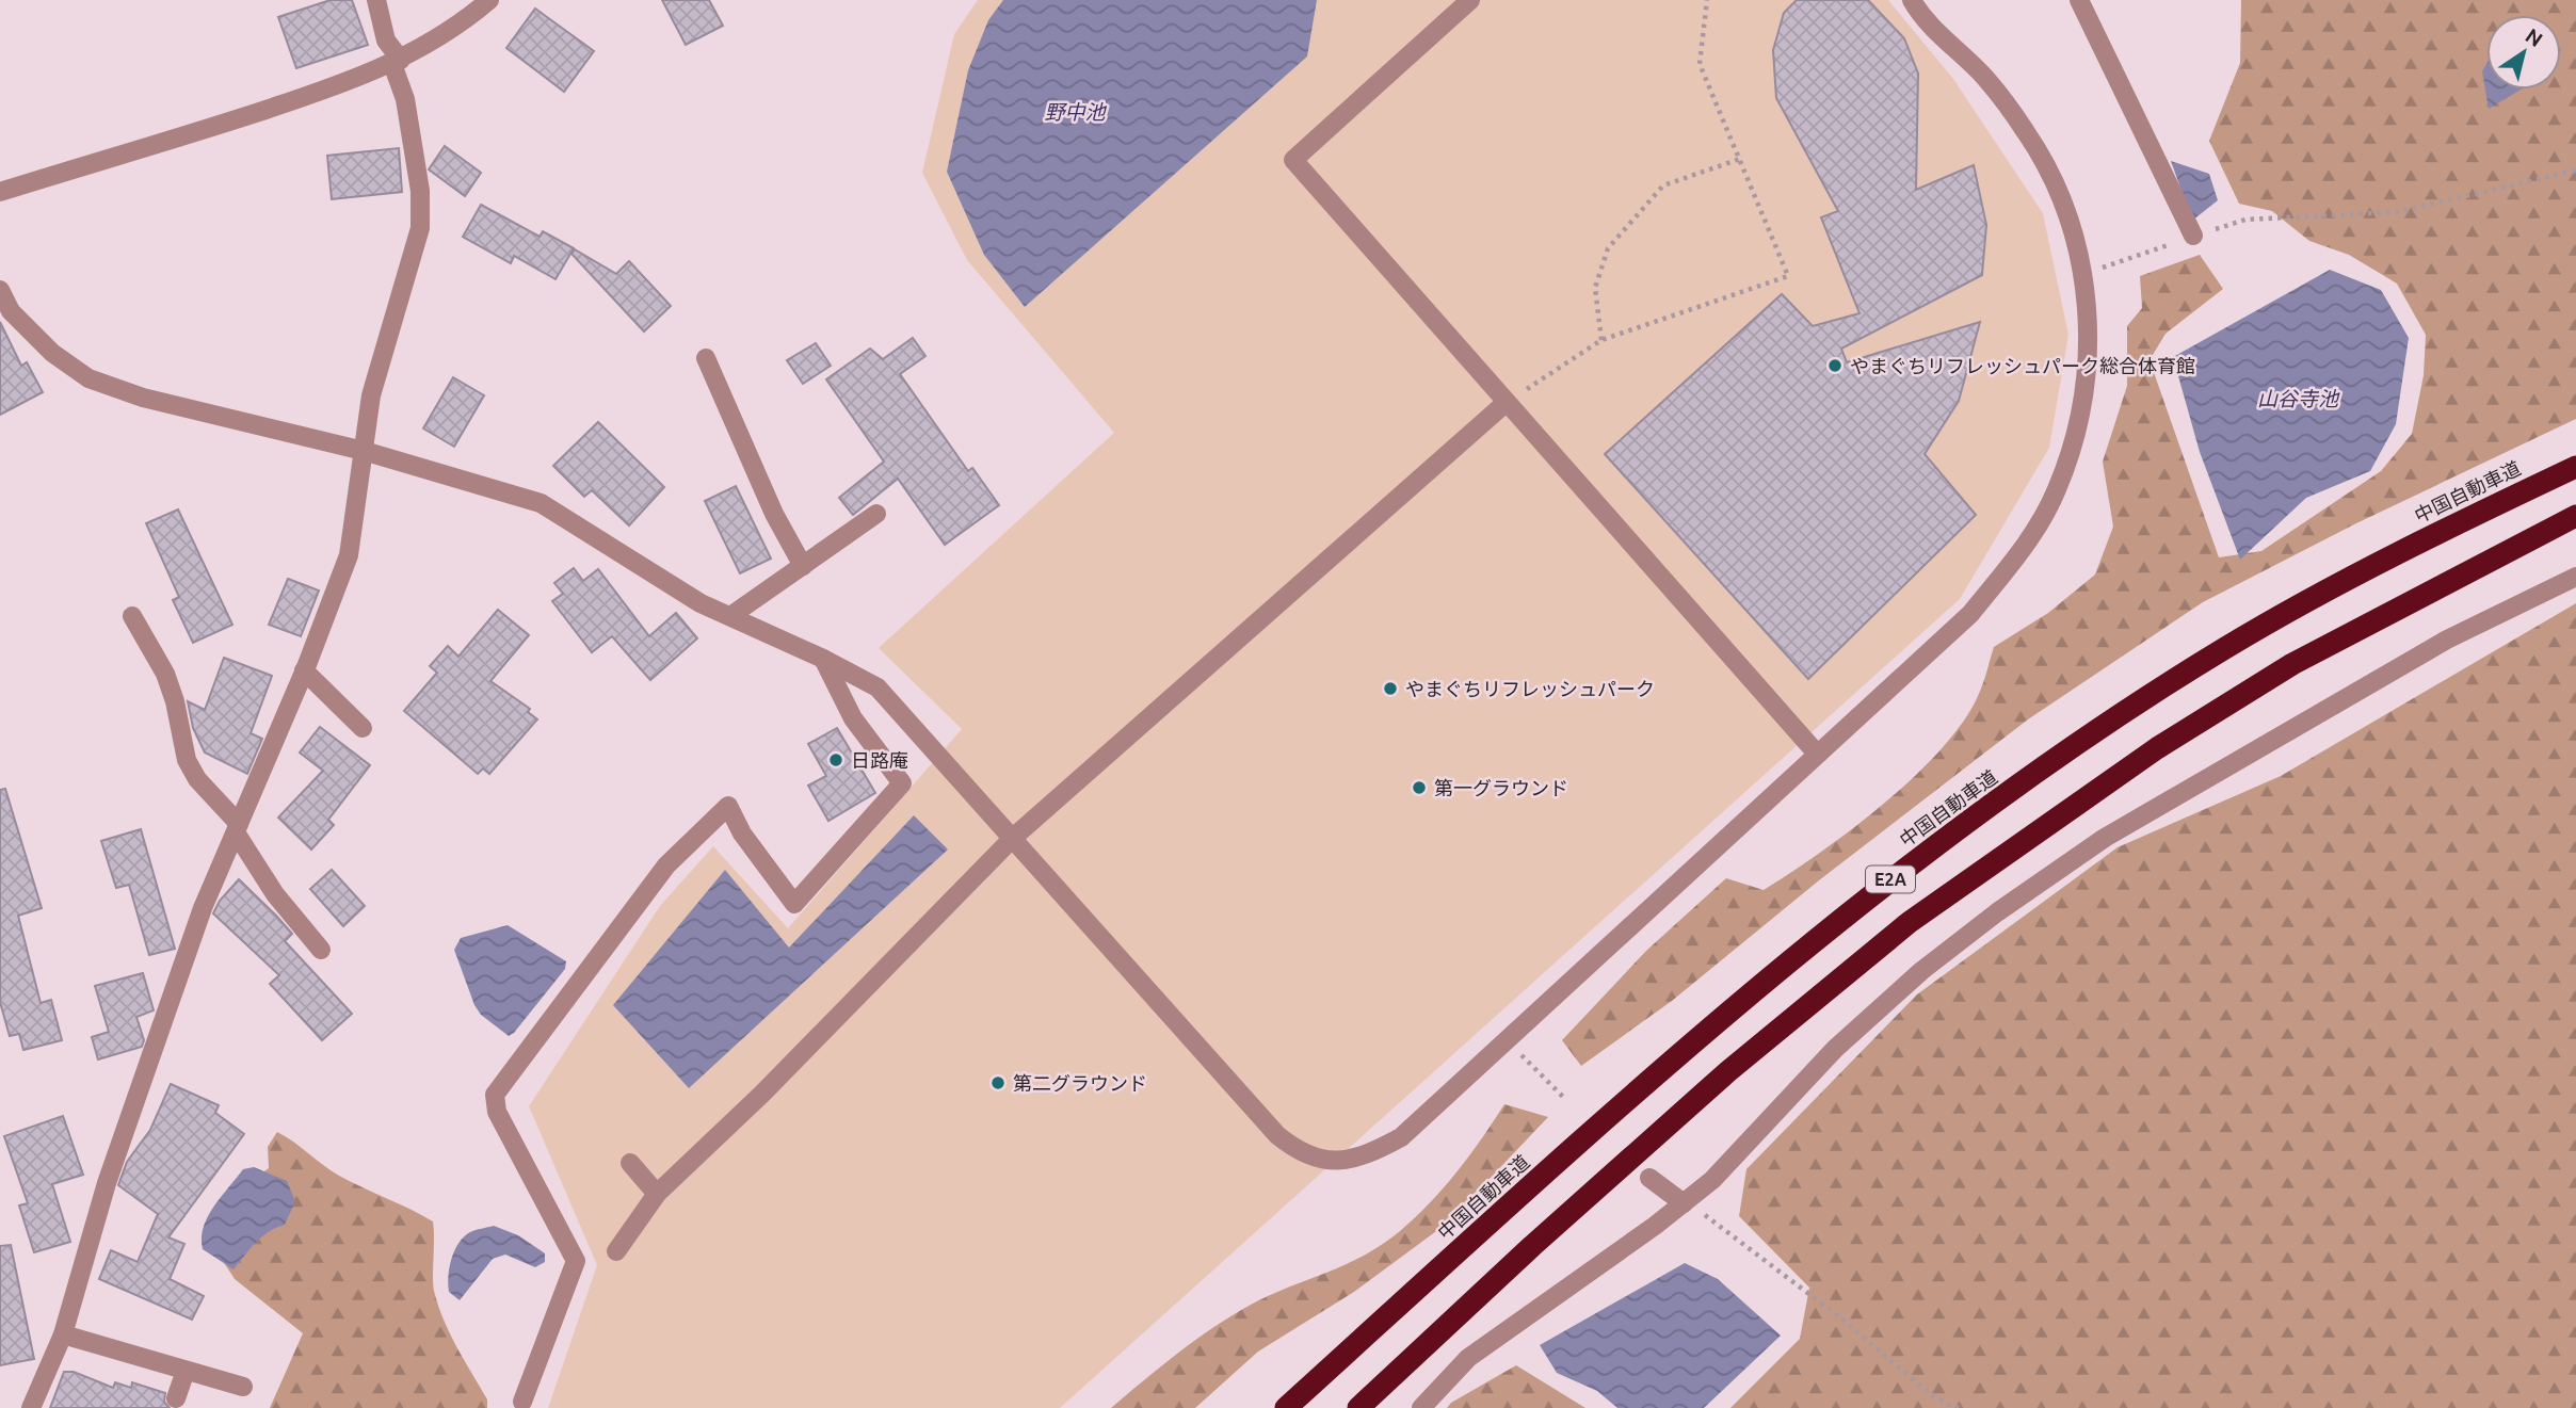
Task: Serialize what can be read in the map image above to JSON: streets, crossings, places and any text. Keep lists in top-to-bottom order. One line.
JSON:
{"streets":{"highway":["中国自動車道","E2A"]},"water":["野中池","山谷寺池"],"places":["やまぐちリフレッシュパーク総合体育館","やまぐちリフレッシュパーク","日路庵","第一グラウンド","第二グラウンド"],"north":"top right"}
